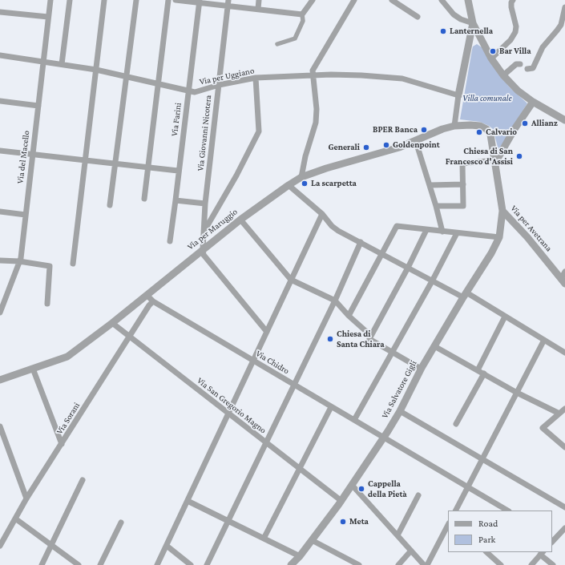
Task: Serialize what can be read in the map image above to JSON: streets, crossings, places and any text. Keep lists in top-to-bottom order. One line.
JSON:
{"streets":{"street":["Via per Uggiano","Via Farini","Via Giovanni Nicotera","Via del Macello","Via per Avetrana","Via per Maruggio","Via Chidro","Via Salvatore Gigli","Via San Gregorio Magno","Via Sorani"]},"crossings":[["Via per Uggiano","Via Farini"],["Via per Uggiano","Via Giovanni Nicotera"],["Via per Uggiano","Via del Macello"],["Via Giovanni Nicotera","Via per Maruggio"],["Via per Avetrana","Via per Maruggio"],["Via per Avetrana","Via Salvatore Gigli"],["Via per Maruggio","Via Chidro"],["Via per Maruggio","Via San Gregorio Magno"],["Via Chidro","Via Salvatore Gigli"],["Via Chidro","Via Sorani"],["Via Salvatore Gigli","Via San Gregorio Magno"],["Via San Gregorio Magno","Via Sorani"]],"parks":["Villa comunale"],"places":["Lanternella","Bar Villa","Allianz","BPER Banca","Calvario","Goldenpoint","Generali","Chiesa di San Francesco d'Assisi","La scarpetta","Chiesa di Santa Chiara","Cappella della Pietà","Meta"],"legend":["Road","Park"]}
